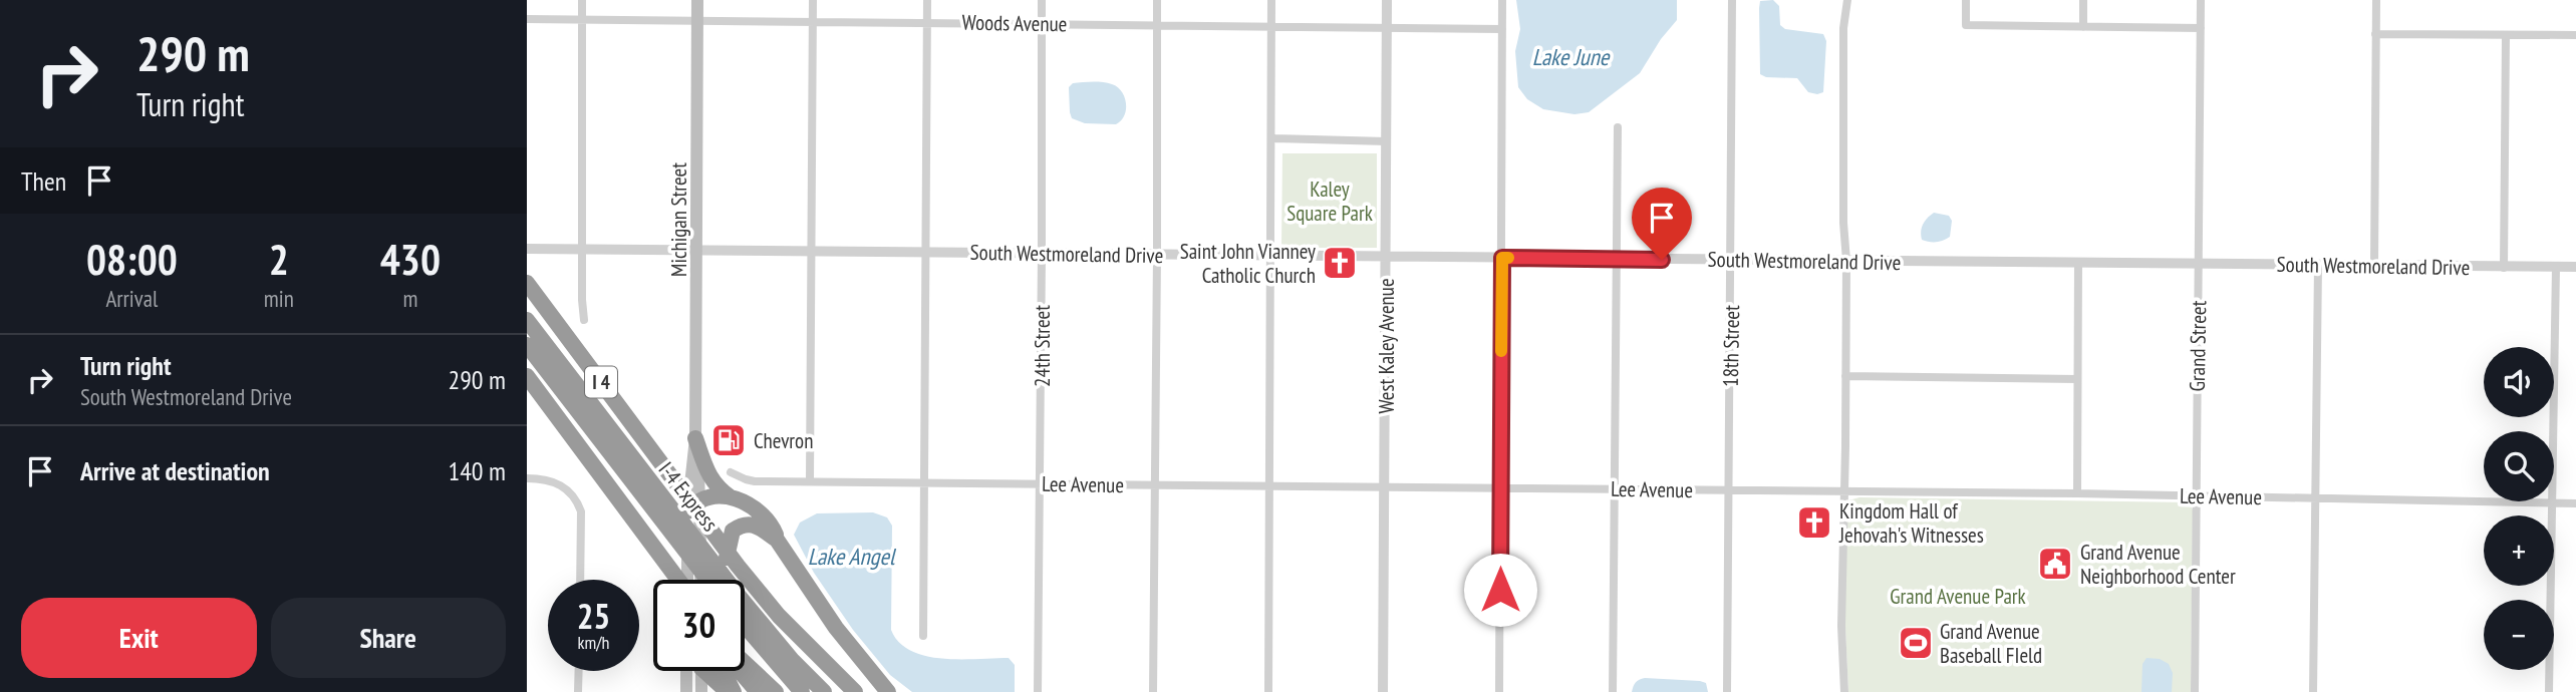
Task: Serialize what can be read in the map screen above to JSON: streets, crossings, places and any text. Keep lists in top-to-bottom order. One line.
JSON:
{"streets":{"highway":["I 4","I-4 Express"],"main road":["Michigan Street"],"street":["Woods Avenue","South Westmoreland Drive","24th Street","West Kaley Avenue","18th Street","Grand Street","Lee Avenue"]},"crossings":[["Woods Avenue","Michigan Street"],["Woods Avenue","24th Street"],["Woods Avenue","West Kaley Avenue"],["Michigan Street","South Westmoreland Drive"],["Michigan Street","I-4 Express"],["South Westmoreland Drive","24th Street"],["South Westmoreland Drive","West Kaley Avenue"],["South Westmoreland Drive","18th Street"],["South Westmoreland Drive","Grand Street"],["24th Street","Lee Avenue"],["West Kaley Avenue","Lee Avenue"],["18th Street","Lee Avenue"],["Grand Street","Lee Avenue"]],"water":["Lake June","Lake Angel"],"parks":["Kaley Square Park","Grand Avenue Park"],"places":{"church":["Saint John Vianney Catholic Church","Kingdom Hall of Jehovah's Witnesses"],"fuel station":["Chevron"],"public building":["Grand Avenue Neighborhood Center"],"sports":["Grand Avenue Baseball FIeld"]},"page":{"turn":["290 m","Turn right"],"then":"Then","eta":["08:00","Arrival","2","min","430","m"],"list":[{"name":"Turn right","note":"South Westmoreland Drive","value":"290 m"},{"name":"Arrive at destination","value":"140 m"}],"map_buttons":["+","−"],"speed":"25 km/h","limit":"30","buttons":["Exit","Share"]}}
